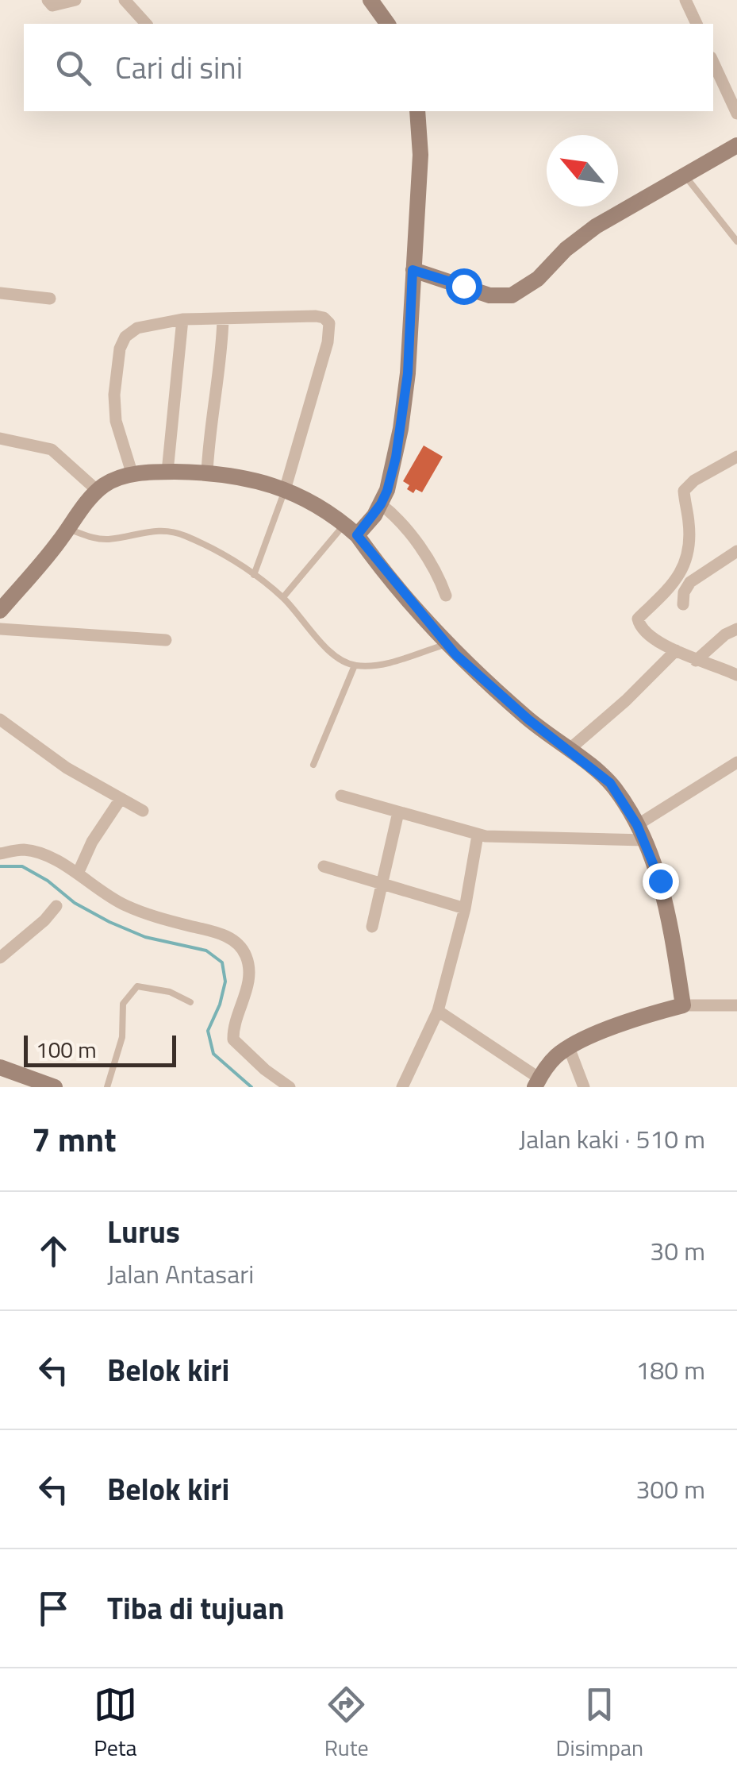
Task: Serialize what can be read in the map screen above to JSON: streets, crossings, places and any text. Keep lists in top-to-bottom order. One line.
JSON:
{"scale_bar":"100 m","north":"top left","page":{"search":"Cari di sini","scale":"100 m","heading":["7 mnt","Jalan kaki · 510 m"],"list":[["Lurus","Jalan Antasari","30 m"],["Belok kiri","180 m"],["Belok kiri","300 m"],"Tiba di tujuan"],"nav":["Peta","Rute","Disimpan"]}}
